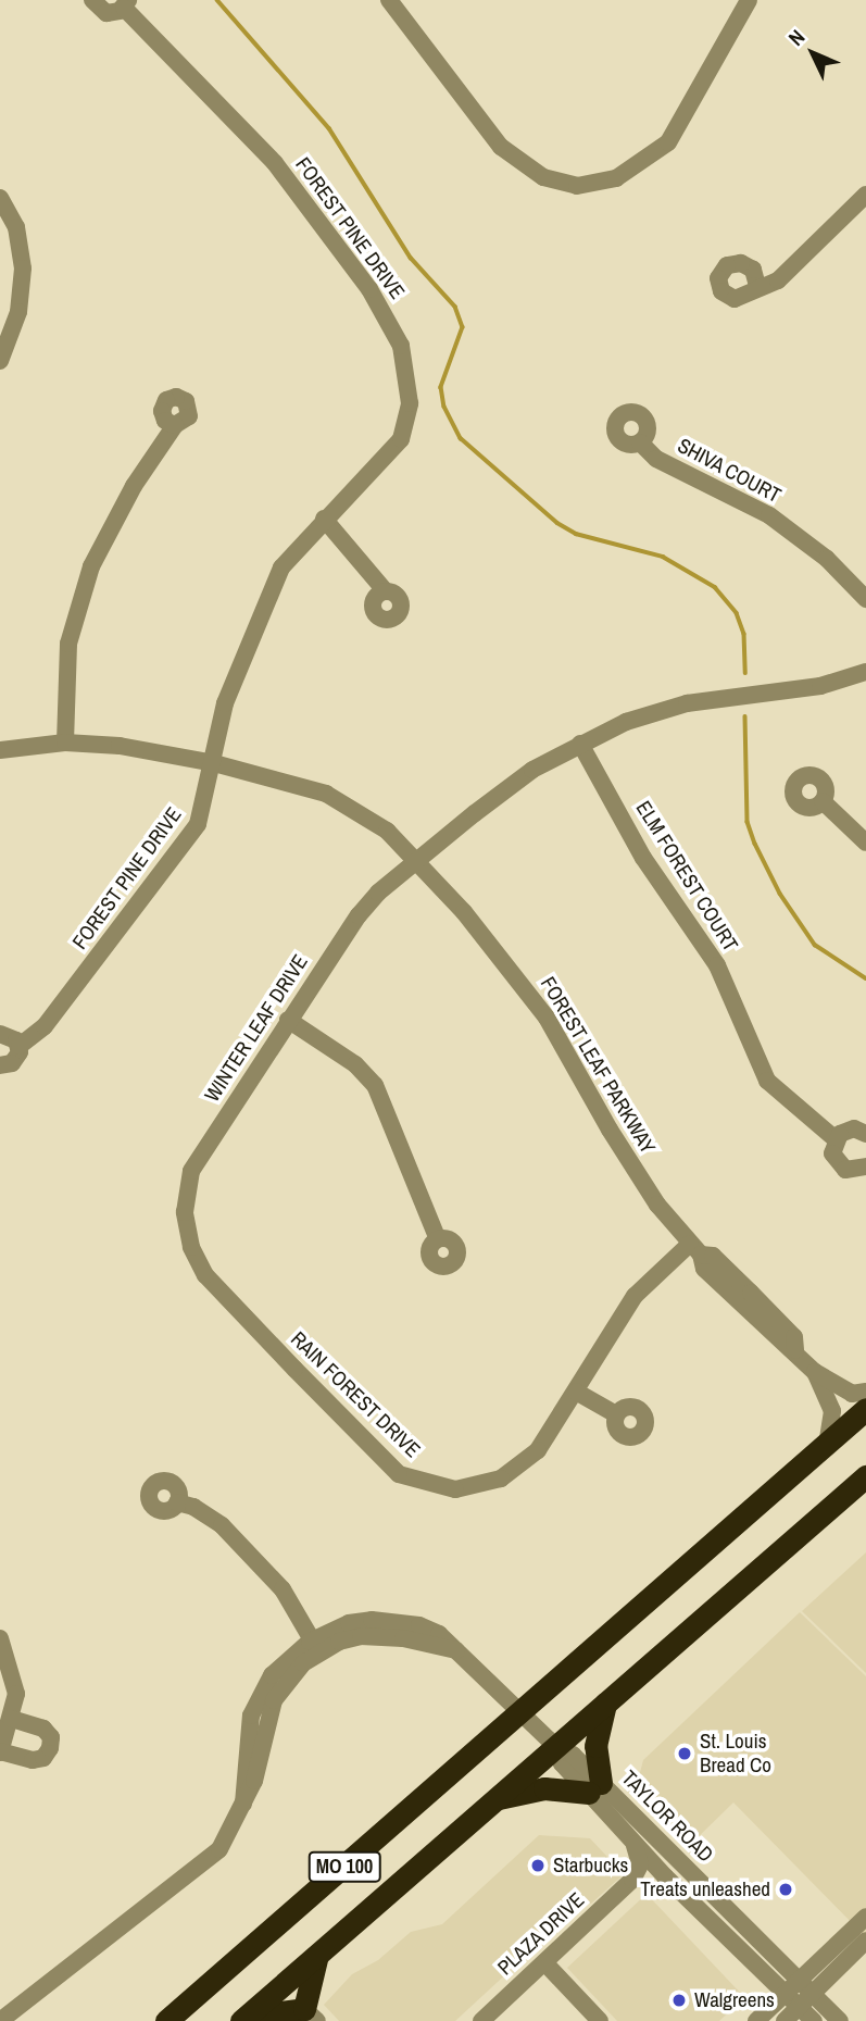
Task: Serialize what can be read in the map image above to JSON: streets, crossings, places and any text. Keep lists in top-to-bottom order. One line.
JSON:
{"streets":{"highway":["MO 100"],"street":["FOREST PINE DRIVE","SHIVA COURT","ELM FOREST COURT","WINTER LEAF DRIVE","FOREST LEAF PARKWAY","RAIN FOREST DRIVE","TAYLOR ROAD","PLAZA DRIVE"]},"crossings":[["FOREST PINE DRIVE","FOREST LEAF PARKWAY"],["ELM FOREST COURT","WINTER LEAF DRIVE"],["WINTER LEAF DRIVE","FOREST LEAF PARKWAY"],["WINTER LEAF DRIVE","RAIN FOREST DRIVE"],["FOREST LEAF PARKWAY","RAIN FOREST DRIVE"],["FOREST LEAF PARKWAY","MO 100"],["TAYLOR ROAD","MO 100"]],"places":["St. Louis Bread Co","Starbucks","Treats unleashed","Walgreens"],"north":"top left"}
